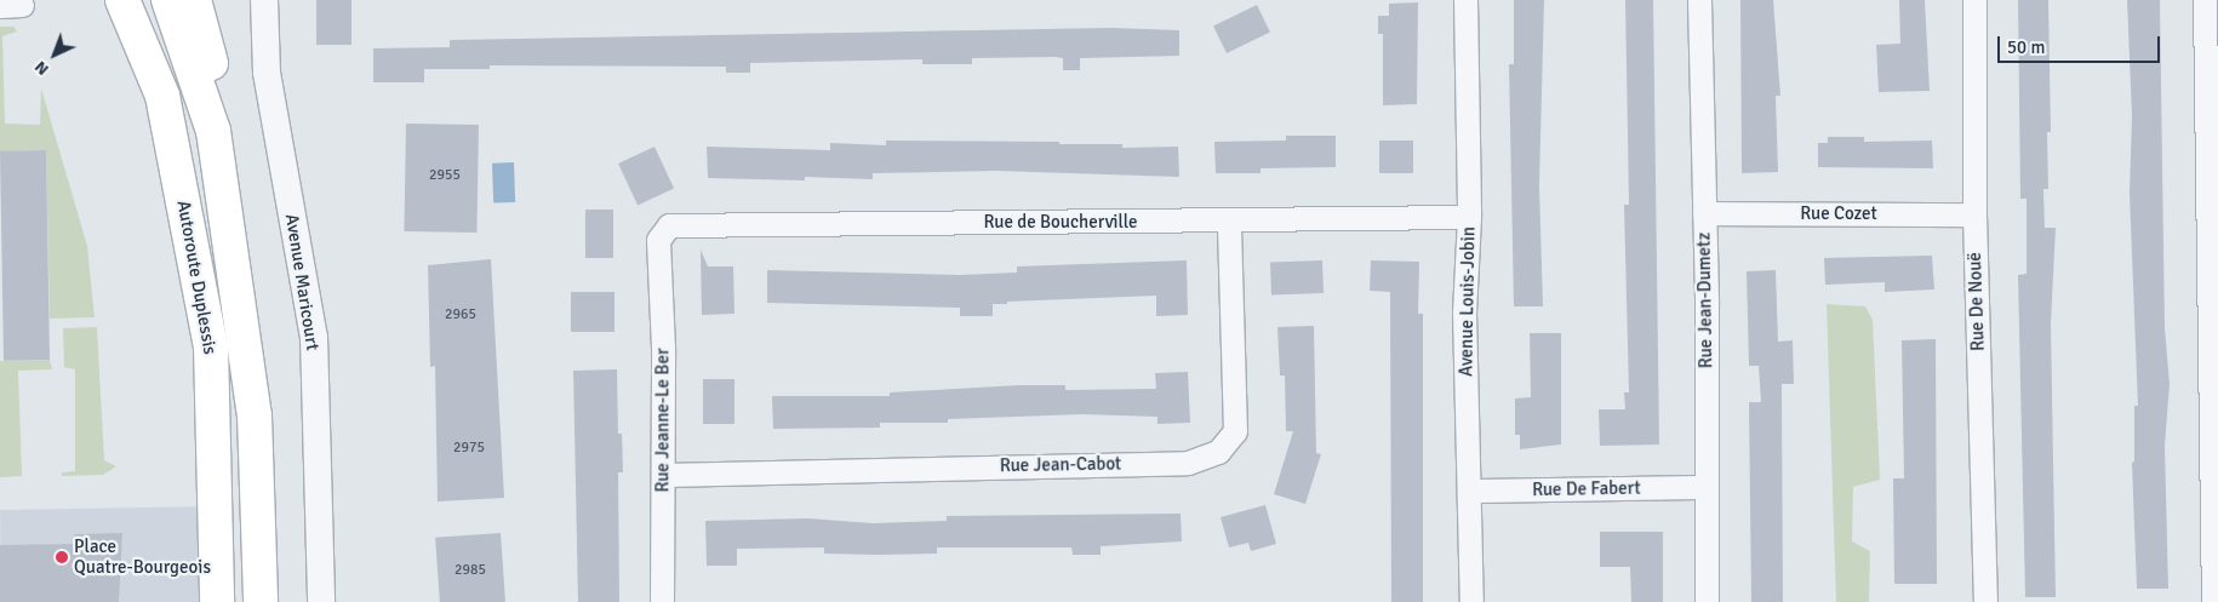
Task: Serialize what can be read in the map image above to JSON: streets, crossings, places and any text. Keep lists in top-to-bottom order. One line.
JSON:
{"streets":{"highway":["Autoroute Duplessis"],"street":["Rue Cozet","Rue de Boucherville","Avenue Maricourt","Rue Jean-Dumetz","Avenue Louis-Jobin","Rue De Nouë","Rue Jeanne-Le Ber","Rue Jean-Cabot","Rue De Fabert"]},"crossings":[["Rue Cozet","Rue Jean-Dumetz"],["Rue Cozet","Rue De Nouë"],["Rue de Boucherville","Avenue Louis-Jobin"],["Rue de Boucherville","Rue Jeanne-Le Ber"],["Rue de Boucherville","Rue Jean-Cabot"],["Rue Jean-Dumetz","Rue De Fabert"],["Avenue Louis-Jobin","Rue De Fabert"],["Rue Jeanne-Le Ber","Rue Jean-Cabot"]],"places":["Place Quatre-Bourgeois"],"house_numbers":["2955","2965","2975","2985"],"scale_bar":"50 m","north":"bottom left"}
